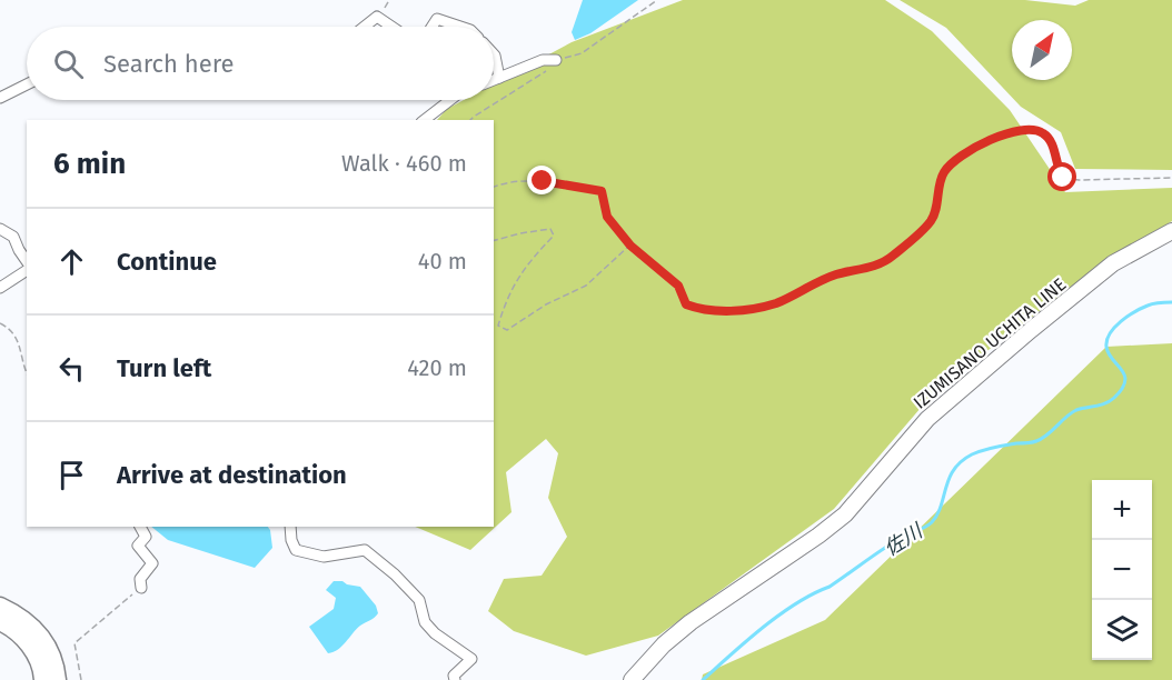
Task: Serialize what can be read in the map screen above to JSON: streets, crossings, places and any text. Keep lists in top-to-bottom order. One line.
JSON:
{"streets":{"main road":["IZUMISANO UCHITA LINE"]},"water":["佐川"],"north":"top right","page":{"search":"Search here","heading":["6 min","Walk · 460 m"],"list":[["Continue","40 m"],["Turn left","420 m"],"Arrive at destination"],"map_buttons":["+","−"]}}
